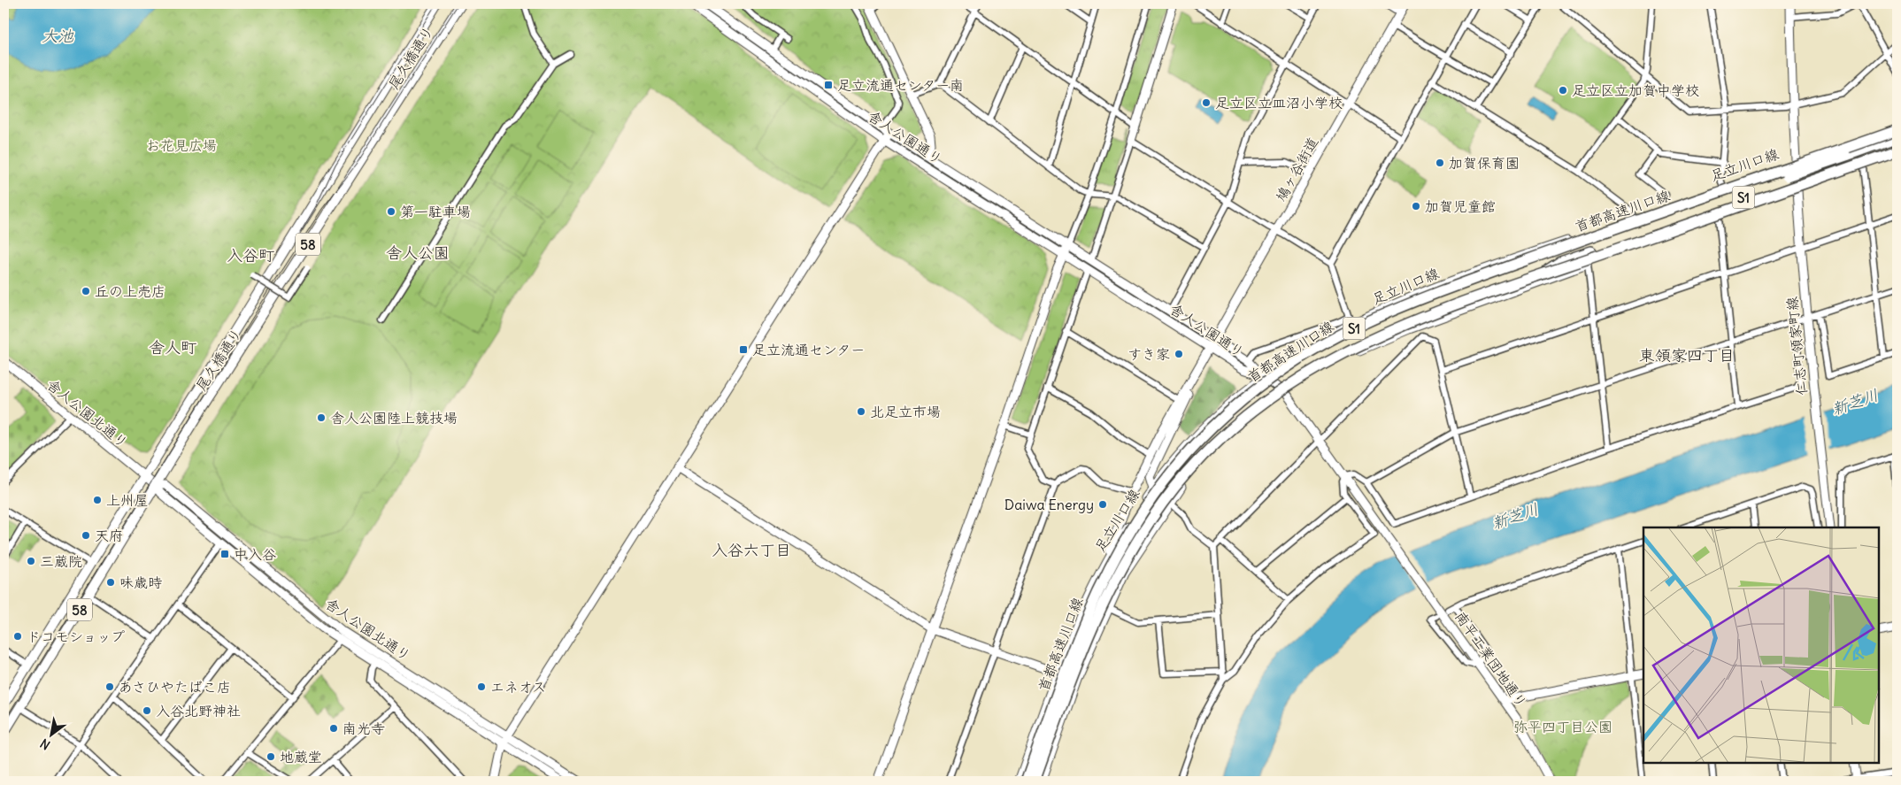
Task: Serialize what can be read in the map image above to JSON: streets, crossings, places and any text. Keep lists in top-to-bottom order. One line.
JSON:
{"streets":{"highway":["S1","首都高速川口線"],"main road":["尾久橋通り","58"],"street":["舎人公園通り","足立川口線","鳩ヶ谷街道","仁志町領家町線","舎人公園北通り","南平工業団地通り"]},"crossings":[["尾久橋通り","舎人公園北通り"],["舎人公園通り","足立川口線"],["舎人公園通り","鳩ヶ谷街道"],["足立川口線","鳩ヶ谷街道"],["足立川口線","仁志町領家町線"],["S1","首都高速川口線"]],"districts":["舎人公園","入谷町","舎人町","東領家四丁目","入谷六丁目"],"water":["大池","新芝川"],"parks":["お花見広場","弥平四丁目公園"],"places":{"transit":["足立流通センター南","足立流通センター","中入谷"],"other":["足立区立加賀中学校","足立区立皿沼小学校","加賀保育園","加賀児童館","第一駐車場","丘の上売店","すき家","北足立市場","舎人公園陸上競技場","上州屋","Daiwa Energy","天府","三蔵院","味歳時","ドコモショップ","あさひやたばこ店","エネオス","入谷北野神社","南光寺","地蔵堂"]},"north":"bottom left"}
